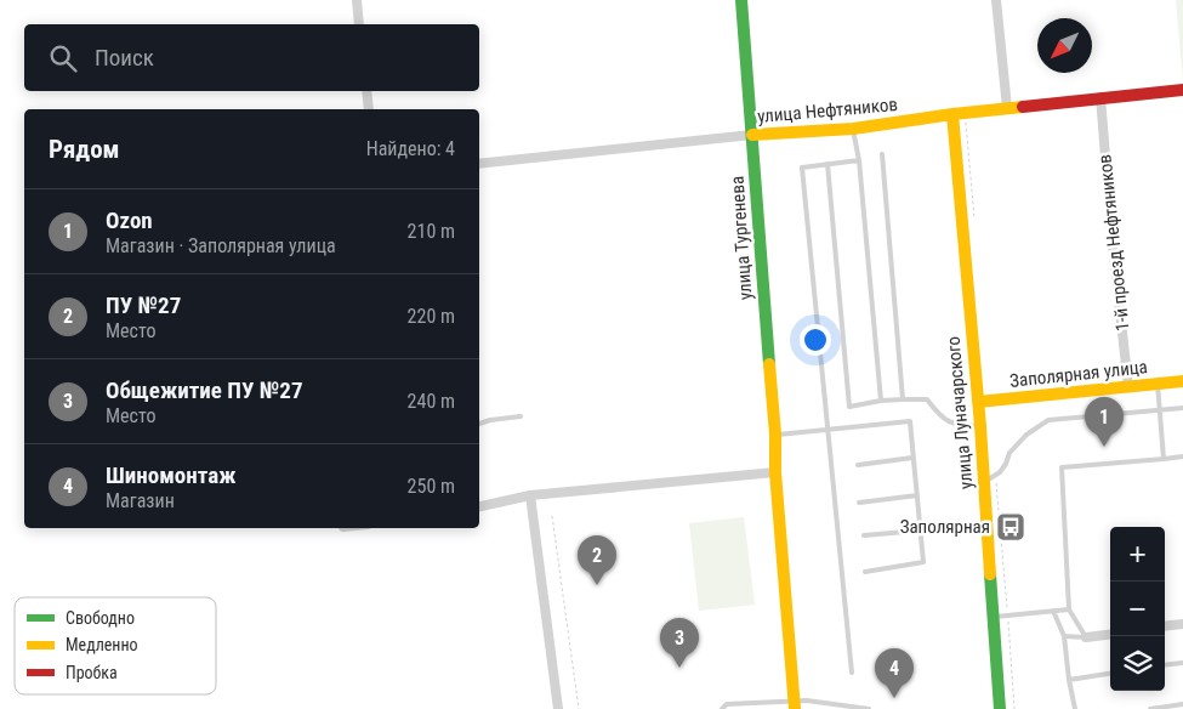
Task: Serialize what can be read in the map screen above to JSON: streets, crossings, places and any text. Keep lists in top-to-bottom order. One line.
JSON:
{"streets":{"street":["улица Нефтяников","улица Тургенева","1-й проезд Нефтяников","Заполярная улица","улица Луначарского"]},"crossings":[["улица Нефтяников","улица Тургенева"],["улица Нефтяников","1-й проезд Нефтяников"],["улица Нефтяников","улица Луначарского"],["1-й проезд Нефтяников","Заполярная улица"],["Заполярная улица","улица Луначарского"]],"places":{"bus stop":["Заполярная"]},"legend":["Свободно","Медленно","Пробка"],"north":"bottom left","page":{"search":"Поиск","heading":["Рядом","Найдено: 4"],"list":[{"mark":"1","name":"Ozon","note":"Магазин · Заполярная улица","value":"210 m"},{"mark":"2","name":"ПУ №27","note":"Место","value":"220 m"},{"mark":"3","name":"Общежитие ПУ №27","note":"Место","value":"240 m"},{"mark":"4","name":"Шиномонтаж","note":"Магазин","value":"250 m"}],"pins":["1","2","3","4"],"map_buttons":["+","−"]}}
